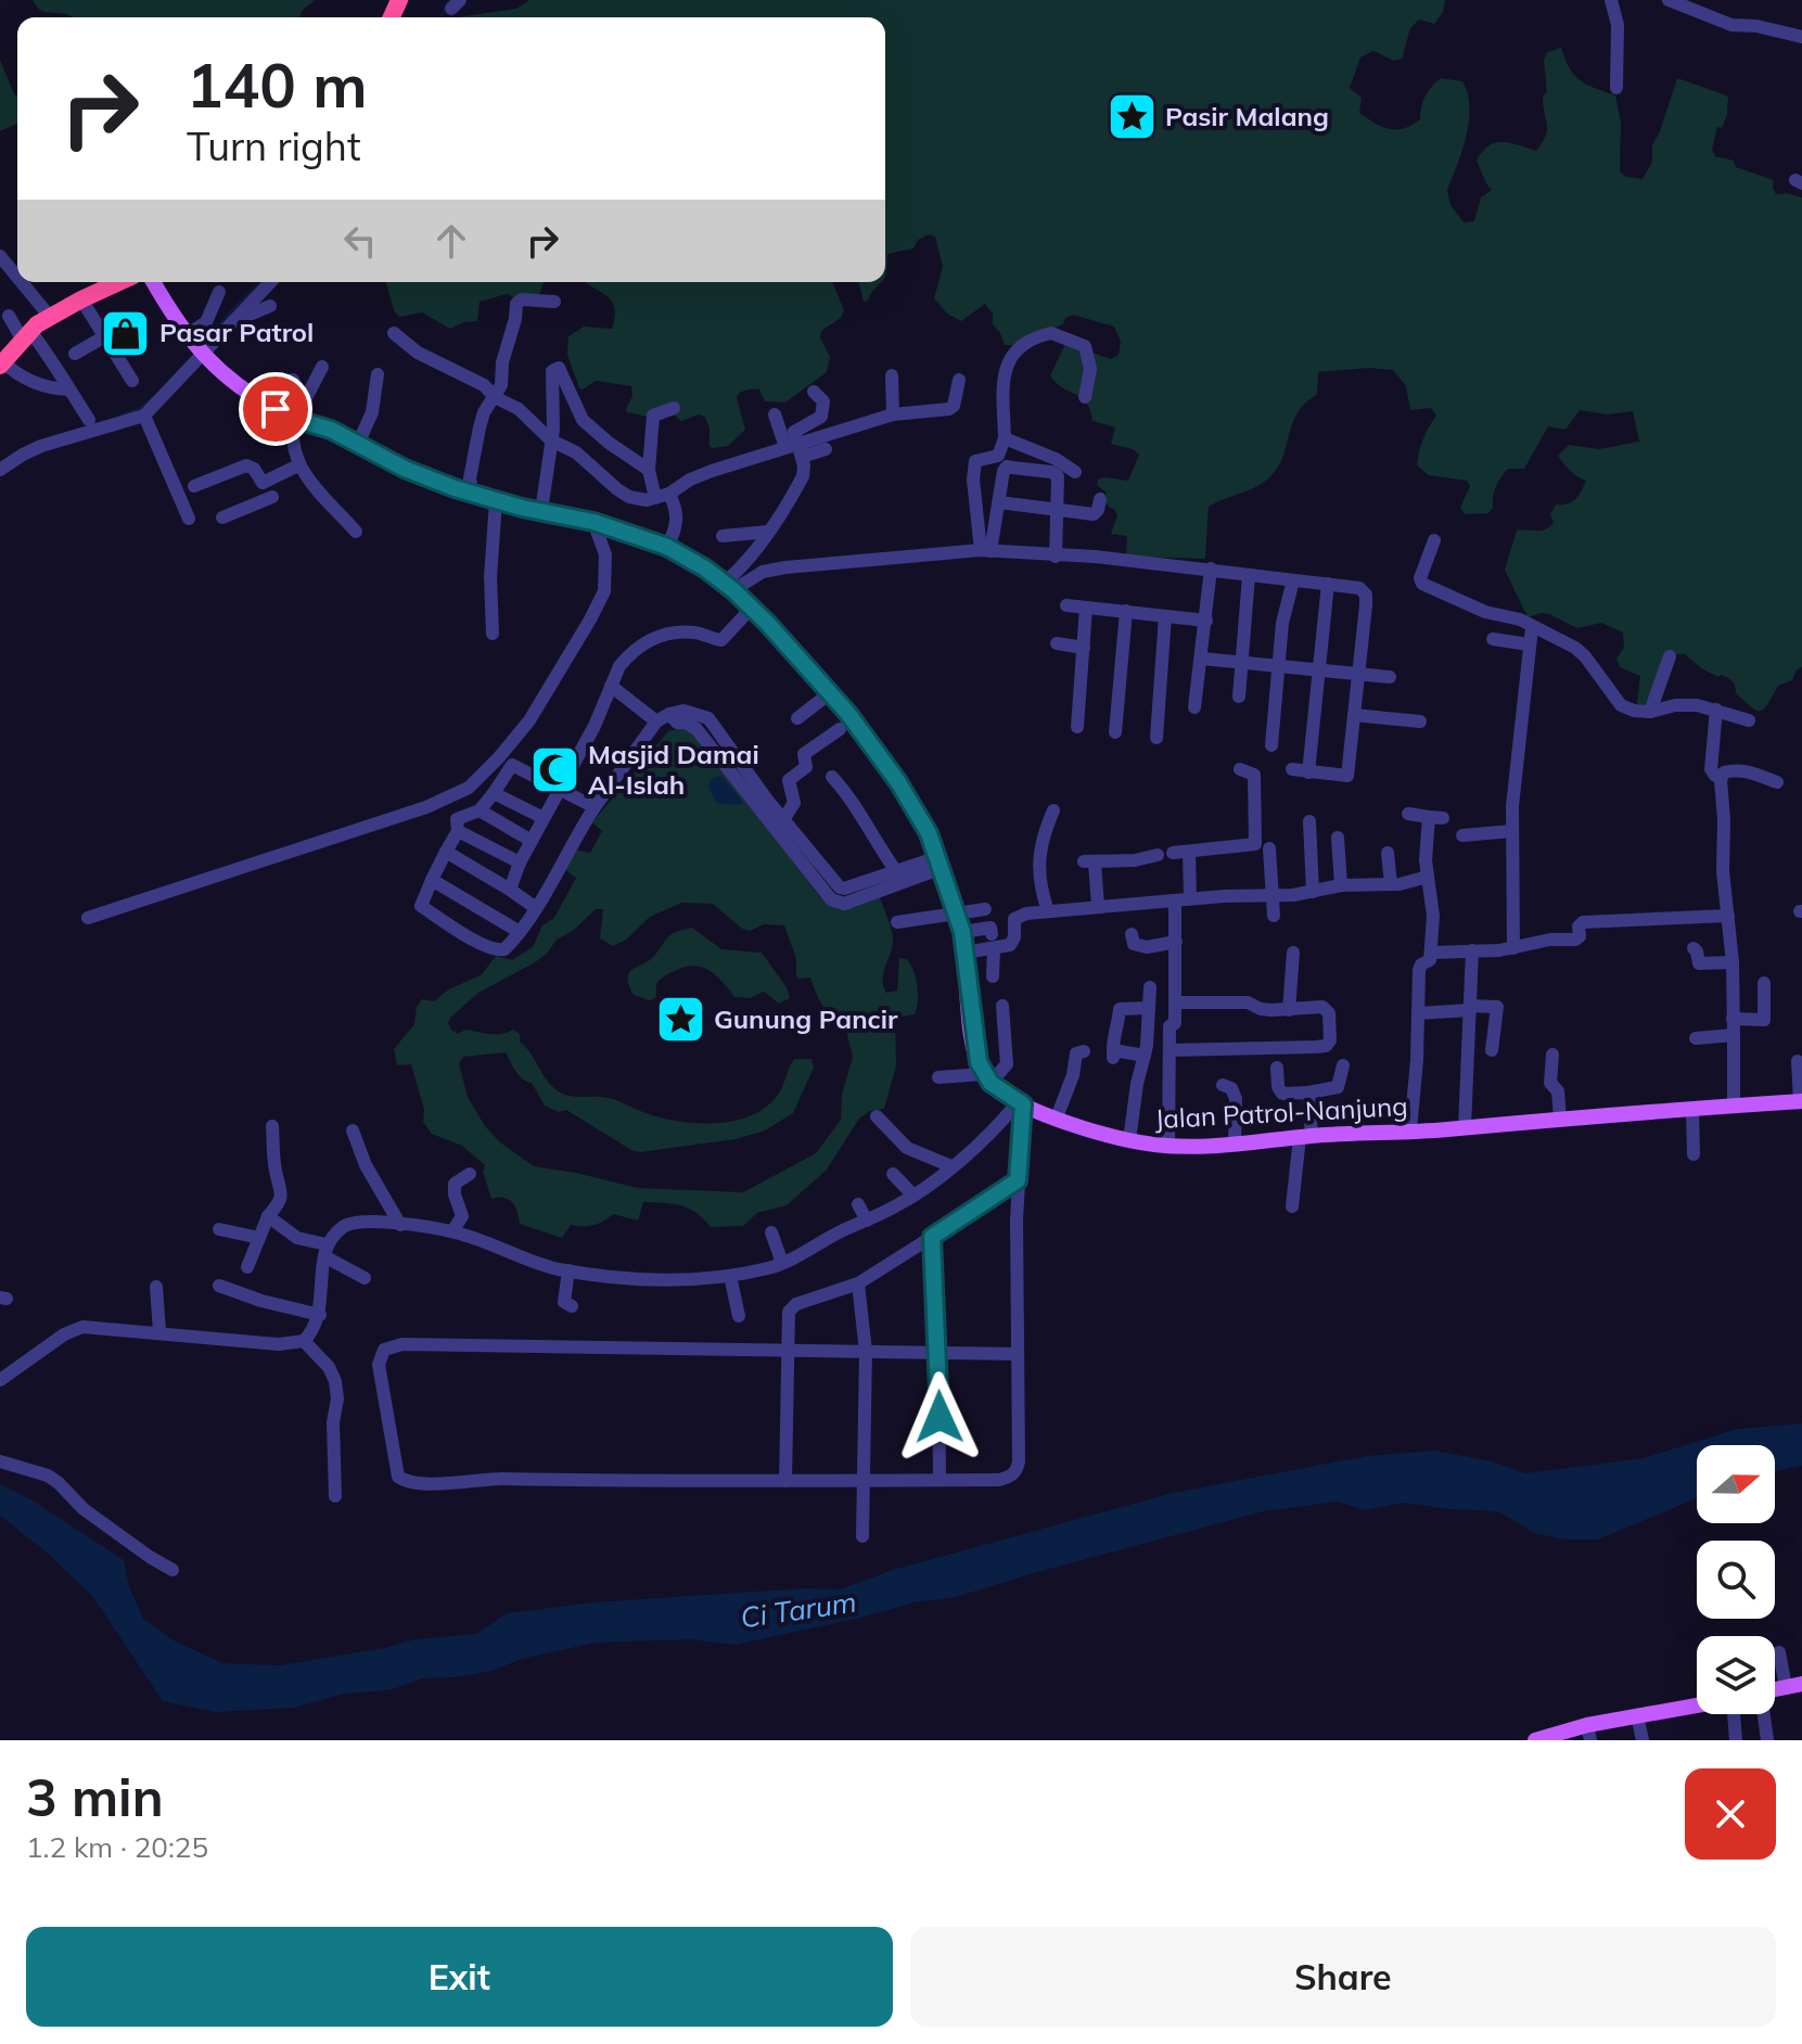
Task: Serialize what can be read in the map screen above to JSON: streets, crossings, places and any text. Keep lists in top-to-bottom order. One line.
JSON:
{"streets":{"main road":["Jalan Patrol-Nanjung"]},"water":["Ci Tarum"],"places":{"place":["Pasir Malang","Gunung Pancir"],"shop":["Pasar Patrol"],"mosque":["Masjid Damai Al-Islah"]},"north":"right","page":{"turn":["140 m","Turn right"],"heading":["3 min","1.2 km · 20:25"],"buttons":["Exit","Share"]}}
